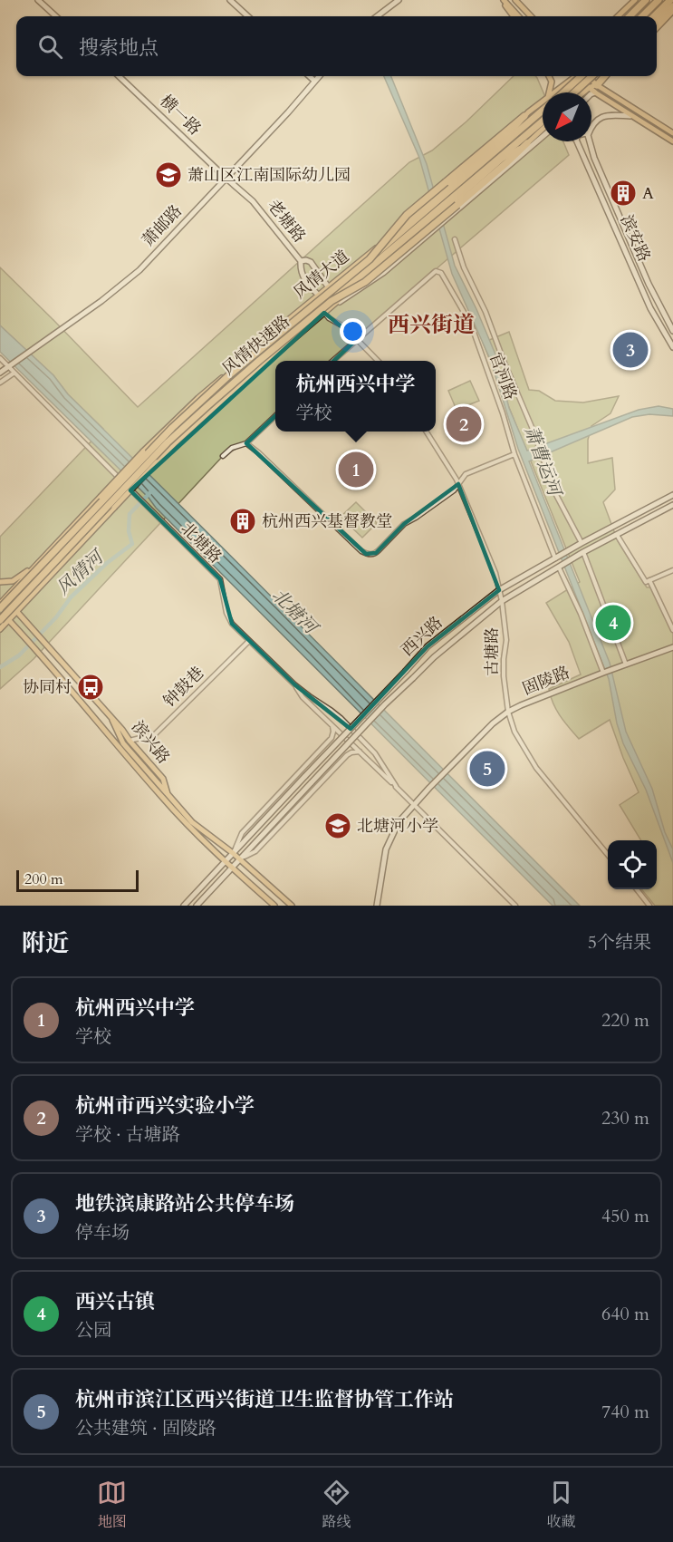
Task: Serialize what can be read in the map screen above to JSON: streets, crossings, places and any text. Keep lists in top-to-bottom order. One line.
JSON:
{"streets":{"highway":["风情快速路"],"main road":["横一路","老塘路","萧邮路","滨安路","风情大道","西兴路","固陵路","滨兴路"],"street":["官河路","北塘路","古塘路","钟鼓巷"]},"crossings":[["横一路","老塘路"],["横一路","萧邮路"],["老塘路","萧邮路"],["老塘路","风情大道"],["风情大道","风情快速路"],["风情大道","滨兴路"],["风情快速路","滨兴路"],["官河路","西兴路"],["北塘路","西兴路"],["北塘路","固陵路"],["北塘路","钟鼓巷"],["西兴路","古塘路"],["西兴路","滨兴路"],["古塘路","固陵路"],["钟鼓巷","滨兴路"]],"districts":["西兴街道"],"water":["萧曹运河","风情河","北塘河"],"places":{"school or university":["萧山区江南国际幼儿园","北塘河小学"],"building":["A","杭州西兴基督教堂"],"bus stop":["协同村"]},"scale_bar":"200 m","north":"bottom left","page":{"search":"搜索地点","pins":["3","2","1","4","5"],"popup":["杭州西兴中学","学校"],"scale":"200 m","heading":["附近","5个结果"],"list":[{"mark":"1","name":"杭州西兴中学","note":"学校","value":"220 m"},{"mark":"2","name":"杭州市西兴实验小学","note":"学校 · 古塘路","value":"230 m"},{"mark":"3","name":"地铁滨康路站公共停车场","note":"停车场","value":"450 m"},{"mark":"4","name":"西兴古镇","note":"公园","value":"640 m"},{"mark":"5","name":"杭州市滨江区西兴街道卫生监督协管工作站","note":"公共建筑 · 固陵路","value":"740 m"}],"nav":["地图","路线","收藏"]}}
